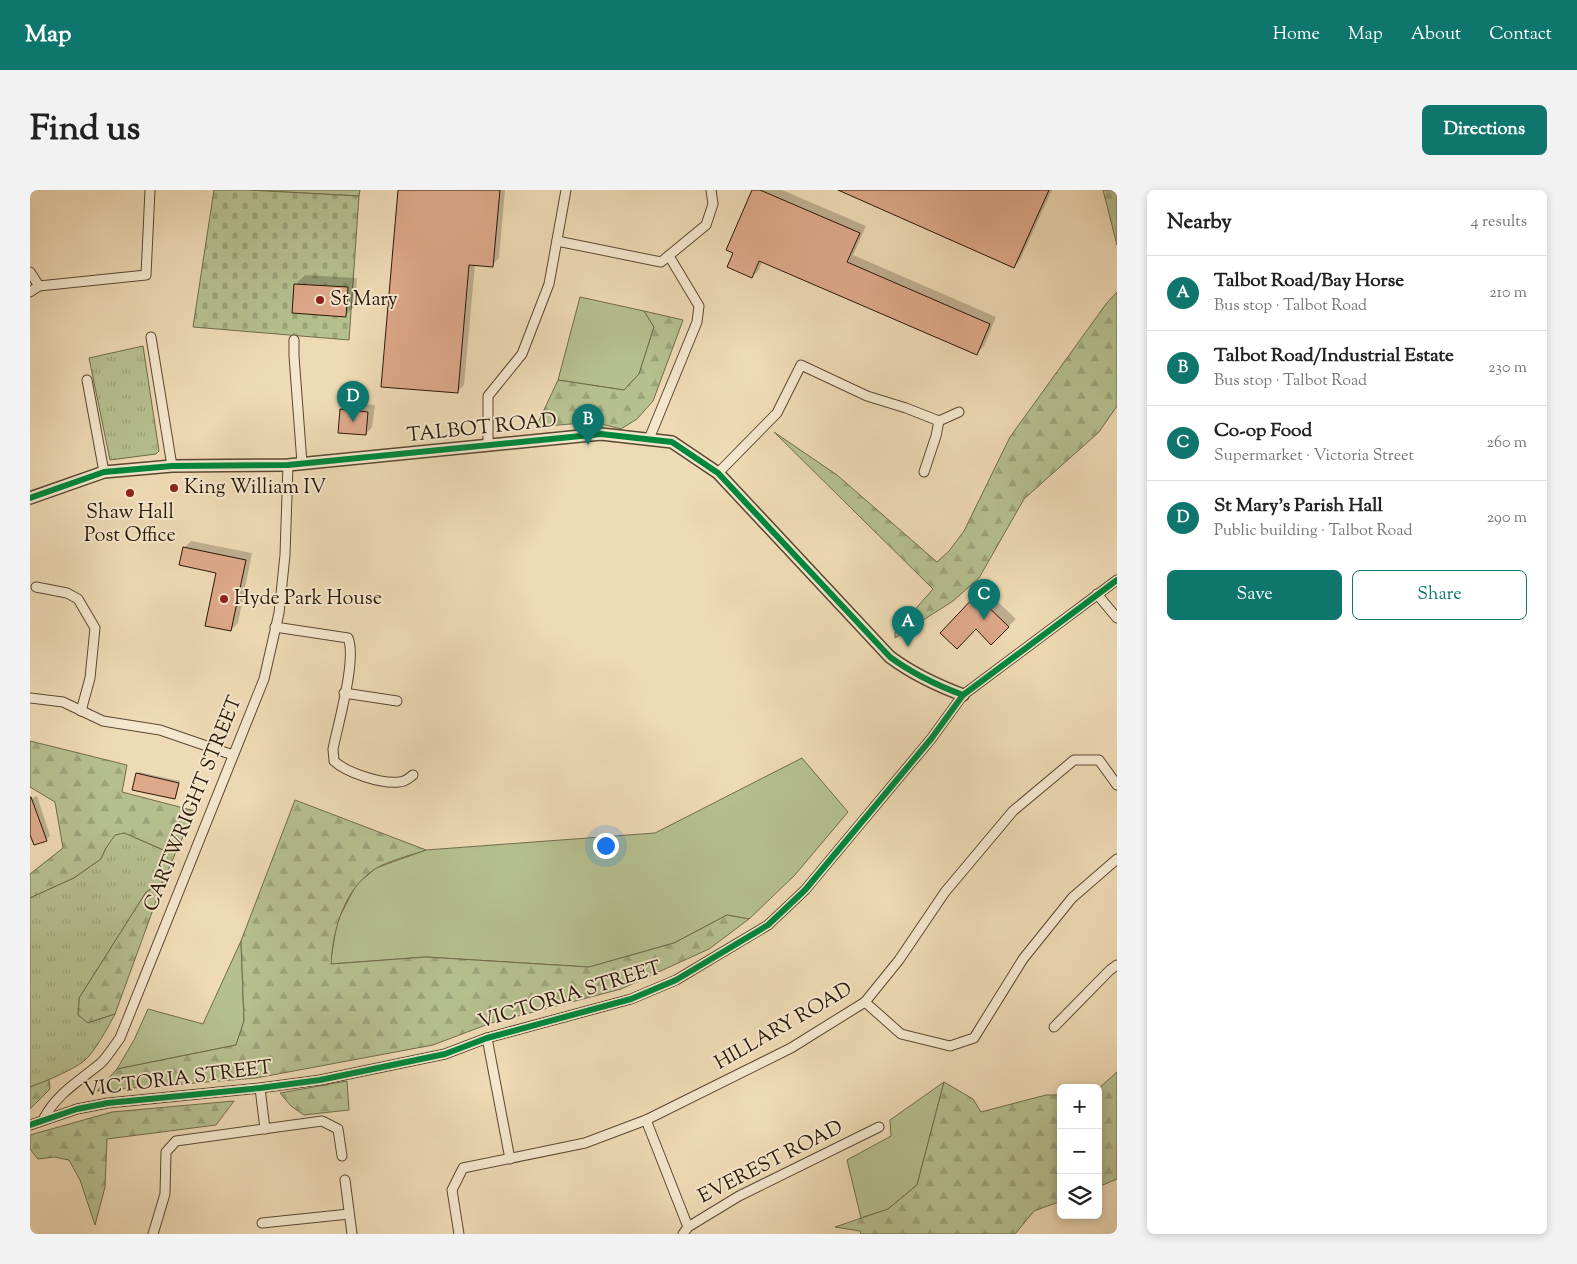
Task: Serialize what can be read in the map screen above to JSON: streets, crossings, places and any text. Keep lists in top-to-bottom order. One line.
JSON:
{"streets":{"street":["TALBOT ROAD","CARTWRIGHT STREET","VICTORIA STREET","HILLARY ROAD","EVEREST ROAD"]},"crossings":[["TALBOT ROAD","CARTWRIGHT STREET"],["TALBOT ROAD","VICTORIA STREET"],["CARTWRIGHT STREET","VICTORIA STREET"]],"places":["St Mary","King William IV","Shaw Hall Post Office","Hyde Park House"],"page":{"header":"Map","nav":["Home","Map","About","Contact"],"title":"Find us","buttons":["Directions",["Save","Share"]],"heading":["Nearby","4 results"],"list":[{"mark":"A","name":"Talbot Road/Bay Horse","note":"Bus stop · Talbot Road","value":"210 m"},{"mark":"B","name":"Talbot Road/Industrial Estate","note":"Bus stop · Talbot Road","value":"230 m"},{"mark":"C","name":"Co-op Food","note":"Supermarket · Victoria Street","value":"260 m"},{"mark":"D","name":"St Mary's Parish Hall","note":"Public building · Talbot Road","value":"290 m"}],"pins":["D","B","C","A"],"map_buttons":["+","−"]}}
